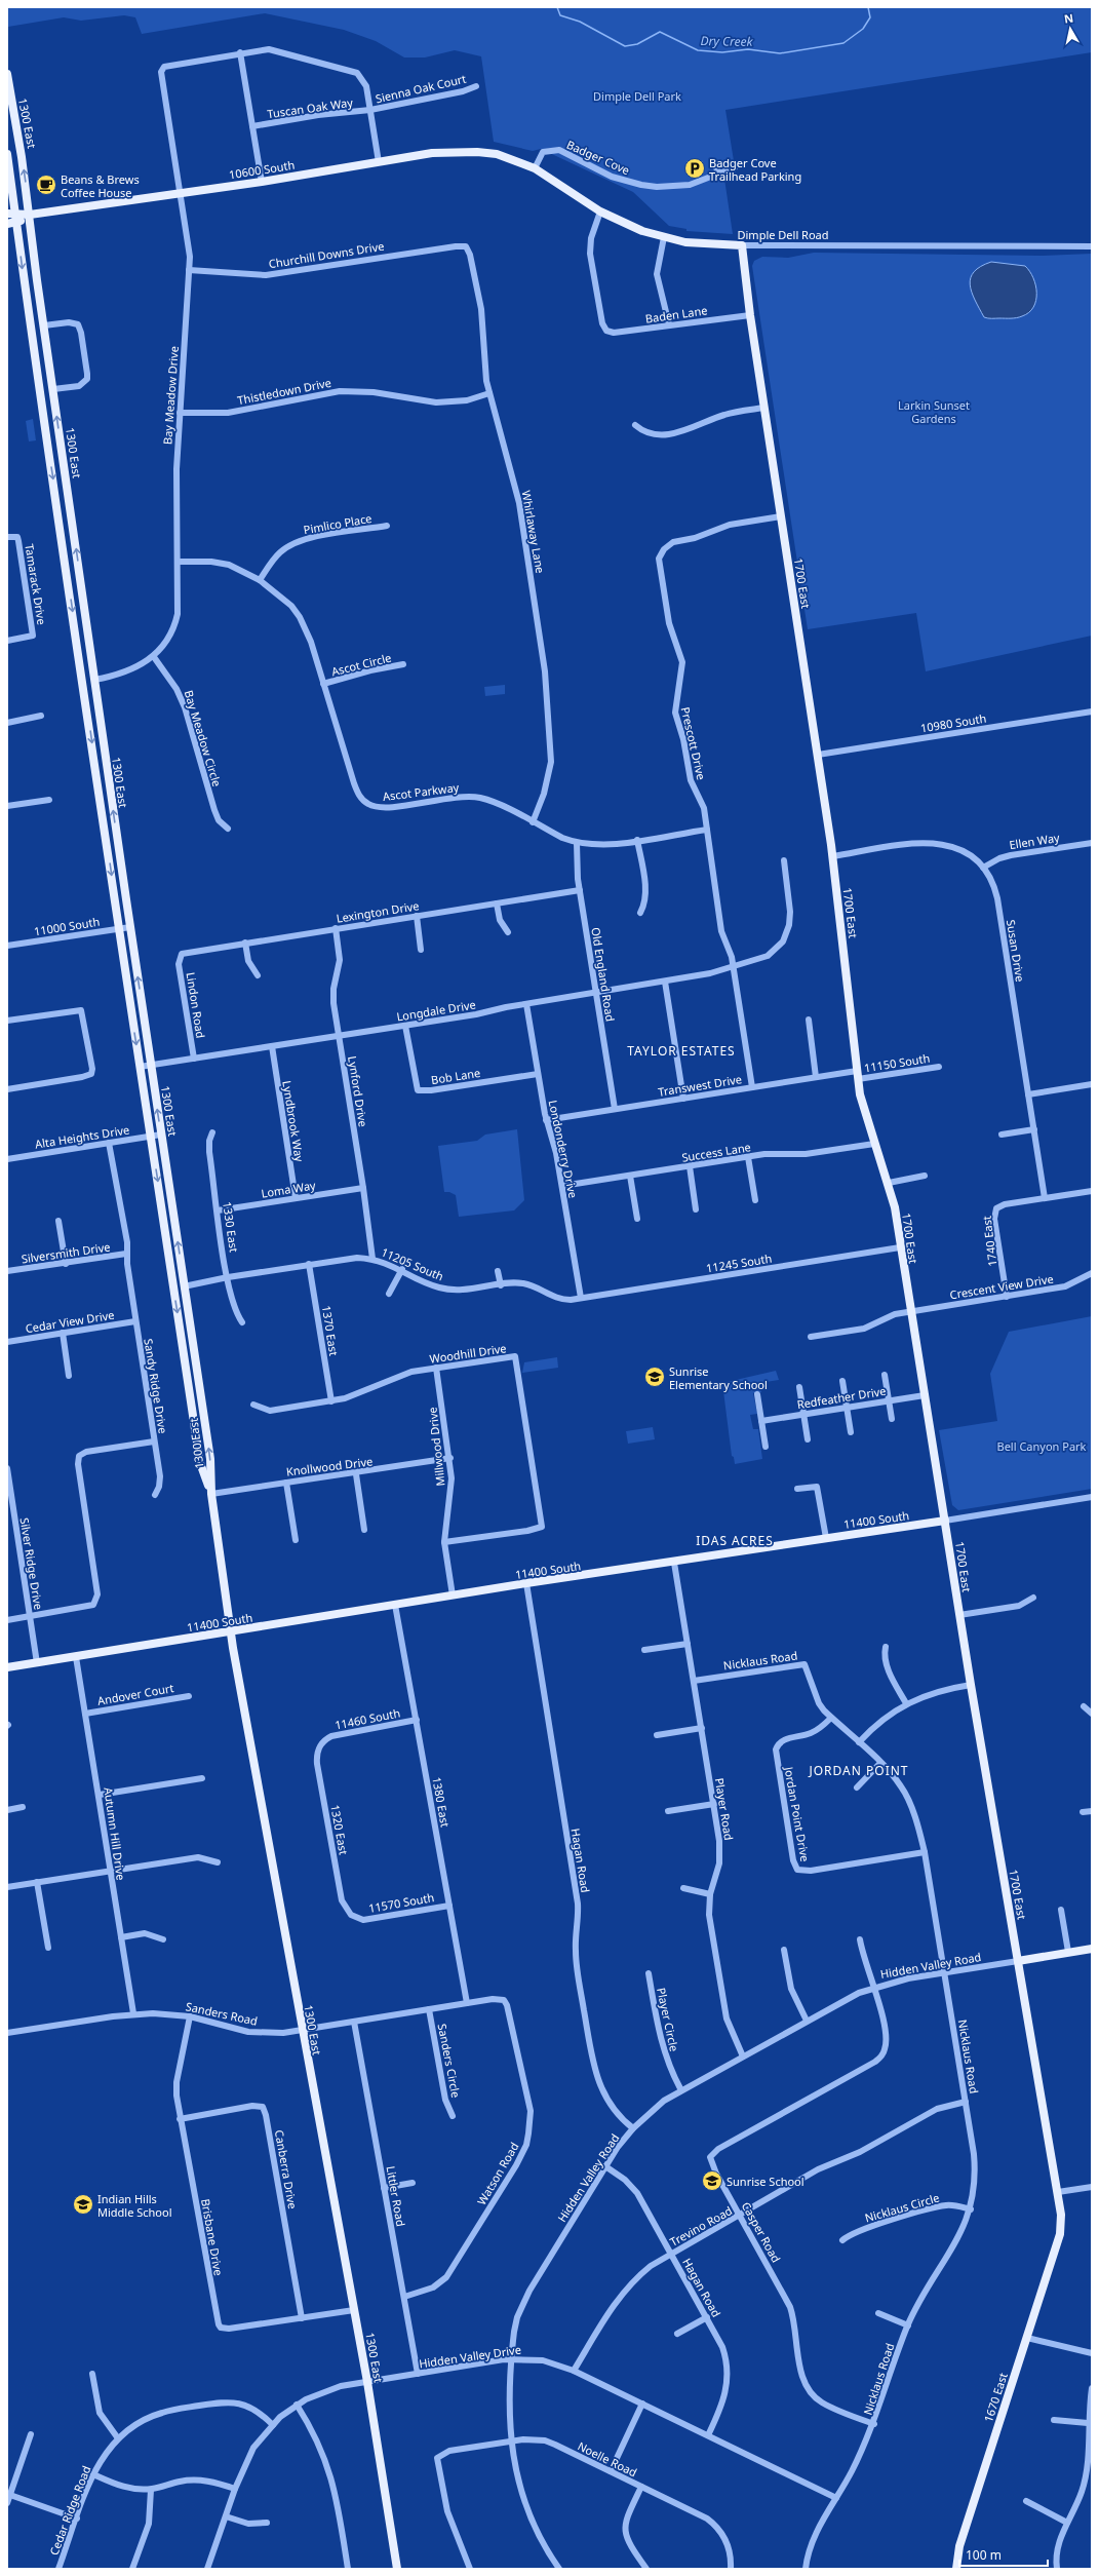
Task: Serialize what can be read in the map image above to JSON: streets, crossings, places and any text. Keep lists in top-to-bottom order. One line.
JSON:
{"streets":{"main road":["1300 East","10600 South","Dimple Dell Road","1700 East","11400 South","1670 East"],"street":["Sienna Oak Court","Tuscan Oak Way","Badger Cove","Churchill Downs Drive","Baden Lane","Thistledown Drive","Bay Meadow Drive","Pimlico Place","Whirlaway Lane","Tamarack Drive","Ascot Circle","10980 South","Bay Meadow Circle","Prescott Drive","Ascot Parkway","Ellen Way","Lexington Drive","11000 South","Susan Drive","Old England Road","Lindon Road","Longdale Drive","11150 South","Bob Lane","Transwest Drive","Lynford Drive","Lyndbrook Way","Alta Heights Drive","Londonderry Drive","Success Lane","Loma Way","1330 East","1740 East","Silversmith Drive","11245 South","11205 South","Crescent View Drive","Cedar View Drive","1370 East","Woodhill Drive","Sandy Ridge Drive","Redfeather Drive","Millwood Drive","Knollwood Drive","Silver Ridge Drive","Nicklaus Road","Andover Court","11460 South","1380 East","Player Road","Jordan Point Drive","1320 East","Autumn Hill Drive","Hagan Road","11570 South","Hidden Valley Road","Sanders Road","Player Circle","Sanders Circle","Canberra Drive","Watson Road","Littler Road","Nicklaus Circle","Trevino Road","Casper Road","Brisbane Drive","Hidden Valley Drive","Noelle Road","Cedar Ridge Road"]},"crossings":[["Sienna Oak Court","Tuscan Oak Way"],["1300 East","10600 South"],["1300 East","Bay Meadow Drive"],["1300 East","11000 South"],["1300 East","Longdale Drive"],["1300 East","Alta Heights Drive"],["1300 East","11205 South"],["1300 East","Knollwood Drive"],["1300 East","11400 South"],["1300 East","Sanders Road"],["1300 East","Brisbane Drive"],["1300 East","Hidden Valley Drive"],["Badger Cove","Dimple Dell Road"],["10600 South","Dimple Dell Road"],["10600 South","Bay Meadow Drive"],["Dimple Dell Road","Baden Lane"],["Dimple Dell Road","1700 East"],["Churchill Downs Drive","Bay Meadow Drive"],["Churchill Downs Drive","Whirlaway Lane"],["Baden Lane","1700 East"],["Thistledown Drive","Bay Meadow Drive"],["Thistledown Drive","Whirlaway Lane"],["Bay Meadow Drive","Bay Meadow Circle"],["Bay Meadow Drive","Ascot Parkway"],["Pimlico Place","Ascot Parkway"],["Whirlaway Lane","Ascot Parkway"],["1700 East","10980 South"],["1700 East","Prescott Drive"],["1700 East","Susan Drive"],["1700 East","11150 South"],["1700 East","Transwest Drive"],["1700 East","Success Lane"],["1700 East","11245 South"],["1700 East","Crescent View Drive"],["1700 East","Redfeather Drive"],["1700 East","11400 South"],["1700 East","Hidden Valley Road"],["1700 East","1670 East"],["Ascot Circle","Ascot Parkway"],["Prescott Drive","Ascot Parkway"],["Prescott Drive","Longdale Drive"],["Prescott Drive","Transwest Drive"],["Ascot Parkway","Old England Road"],["Ellen Way","Susan Drive"],["Lexington Drive","Old England Road"],["Lexington Drive","Lindon Road"],["Lexington Drive","Lynford Drive"],["Susan Drive","1740 East"],["Old England Road","Longdale Drive"],["Old England Road","Transwest Drive"],["Lindon Road","Longdale Drive"],["Longdale Drive","Bob Lane"],["Longdale Drive","Lynford Drive"],["Longdale Drive","Lyndbrook Way"],["Longdale Drive","Londonderry Drive"],["11150 South","Transwest Drive"],["Bob Lane","Londonderry Drive"],["Transwest Drive","Londonderry Drive"],["Lynford Drive","Loma Way"],["Lynford Drive","11205 South"],["Lyndbrook Way","Loma Way"],["Alta Heights Drive","Sandy Ridge Drive"],["Londonderry Drive","Success Lane"],["Londonderry Drive","11245 South"],["Londonderry Drive","11205 South"],["Loma Way","1330 East"],["1330 East","11205 South"],["1740 East","Crescent View Drive"],["Silversmith Drive","Sandy Ridge Drive"],["11245 South","11205 South"],["11205 South","1370 East"],["Cedar View Drive","Sandy Ridge Drive"],["1370 East","Woodhill Drive"],["Woodhill Drive","Millwood Drive"],["Sandy Ridge Drive","Silver Ridge Drive"],["Millwood Drive","Knollwood Drive"],["Millwood Drive","11400 South"],["11400 South","Silver Ridge Drive"],["11400 South","1380 East"],["11400 South","Player Road"],["11400 South","Autumn Hill Drive"],["11400 South","Hagan Road"],["Nicklaus Road","Player Road"],["Nicklaus Road","Jordan Point Drive"],["Nicklaus Road","Hidden Valley Road"],["Nicklaus Road","Nicklaus Circle"],["Nicklaus Road","Trevino Road"],["Nicklaus Road","Casper Road"],["Nicklaus Road","Hidden Valley Drive"],["Andover Court","Autumn Hill Drive"],["11460 South","1380 East"],["11460 South","1320 East"],["1380 East","11570 South"],["1380 East","Sanders Road"],["Player Road","Hidden Valley Road"],["1320 East","11570 South"],["Autumn Hill Drive","Sanders Road"],["Hagan Road","Hidden Valley Road"],["Hagan Road","Trevino Road"],["Hagan Road","Hidden Valley Drive"],["Hidden Valley Road","Player Circle"],["Hidden Valley Road","Casper Road"],["Hidden Valley Road","Hidden Valley Drive"],["Hidden Valley Road","Noelle Road"],["Sanders Road","Sanders Circle"],["Sanders Road","Watson Road"],["Sanders Road","Littler Road"],["Sanders Road","Brisbane Drive"],["Canberra Drive","Brisbane Drive"],["Watson Road","Littler Road"],["Littler Road","Hidden Valley Drive"],["Trevino Road","Casper Road"],["Trevino Road","Hidden Valley Drive"],["Hidden Valley Drive","Cedar Ridge Road"]],"districts":["TAYLOR ESTATES","IDAS ACRES","JORDAN POINT"],"water":["Dry Creek"],"parks":["Dimple Dell Park","Larkin Sunset Gardens","Bell Canyon Park"],"places":{"parking":["Badger Cove Trailhead Parking"],"cafe":["Beans & Brews Coffee House"],"school or university":["Sunrise Elementary School","Sunrise School","Indian Hills Middle School"]},"scale_bar":"100 m","north":"top"}
